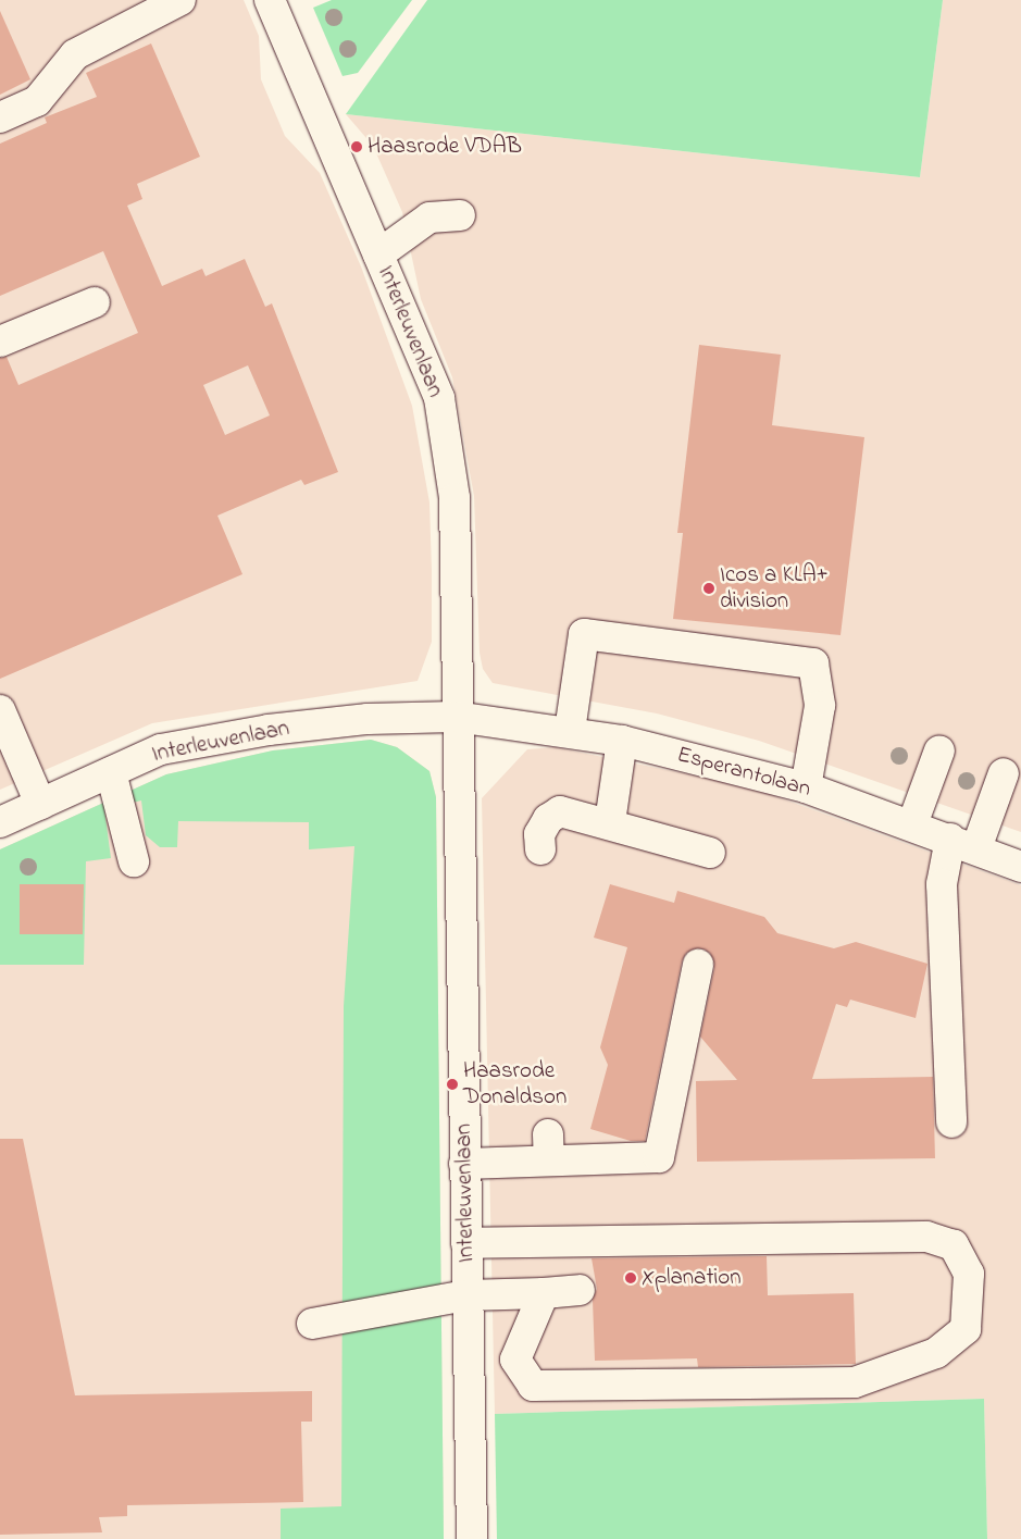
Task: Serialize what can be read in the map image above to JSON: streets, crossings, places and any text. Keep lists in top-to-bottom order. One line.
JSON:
{"streets":{"street":["Interleuvenlaan","Esperantolaan"]},"crossings":[["Interleuvenlaan","Esperantolaan"]],"places":["Haasrode VDAB","Icos a KLA+ division","Haasrode Donaldson","Xplanation"]}
